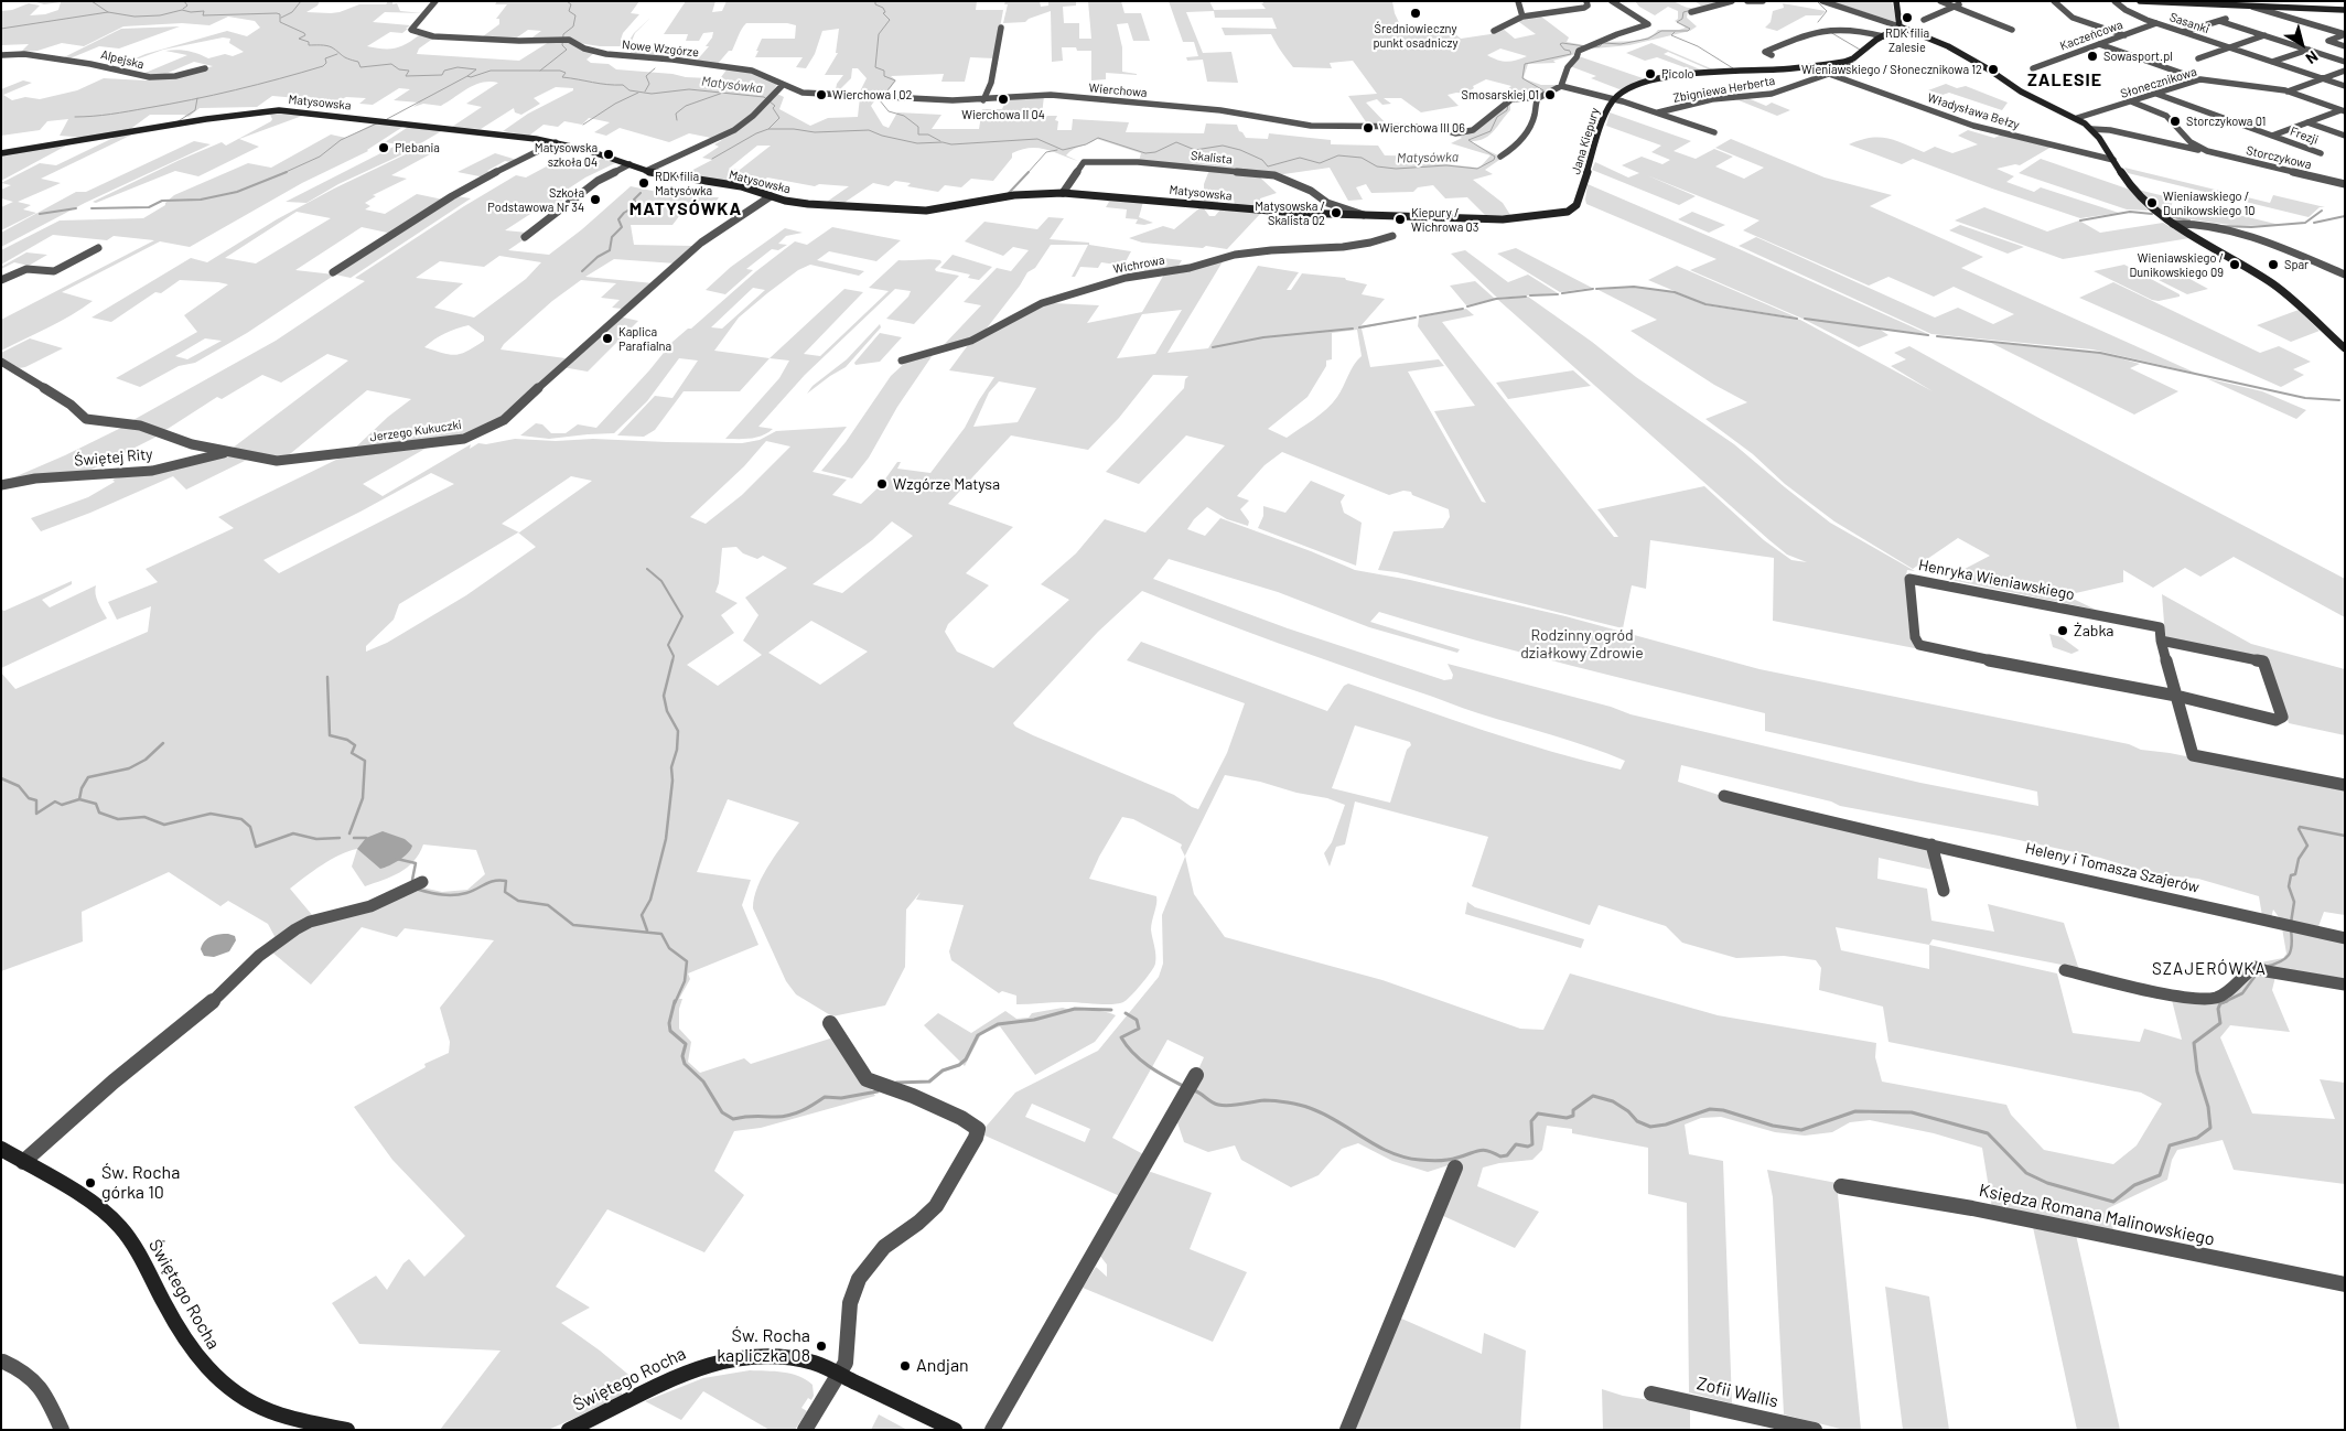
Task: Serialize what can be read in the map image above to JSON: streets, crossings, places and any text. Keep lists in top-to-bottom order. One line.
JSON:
{"streets":{"street":["Sasanki","Kaczeńcowa","Nowe Wzgórze","Alpejska","Słonecznikowa","Zbigniewa Herberta","Wierchowa","Matysowska","Władysława Bełzy","Frezji","Jana Kiepury","Skalista","Storczykowa","Wichrowa","Jerzego Kukuczki","Świętej Rity","Henryka Wieniawskiego","Heleny i Tomasza Szajerów","Księdza Romana Malinowskiego","Świętego Rocha","Zofii Wallis"]},"crossings":[["Sasanki","Kaczeńcowa"],["Nowe Wzgórze","Wierchowa"],["Słonecznikowa","Frezji"],["Słonecznikowa","Storczykowa"],["Zbigniewa Herberta","Władysława Bełzy"],["Zbigniewa Herberta","Jana Kiepury"],["Matysowska","Jana Kiepury"],["Matysowska","Skalista"],["Matysowska","Jerzego Kukuczki"],["Jerzego Kukuczki","Świętej Rity"]],"districts":["ZALESIE","MATYSÓWKA","SZAJERÓWKA"],"water":["Matysówka"],"parks":["Rodzinny ogród działkowy Zdrowie"],"places":["Średniowieczny punkt osadniczy","RDK filia Zalesie","Sowasport.pl","Wieniawskiego / Słonecznikowa 12","Picolo","Wierchowa I 02","Smosarskiej 01","Wierchowa II 04","Storczykowa 01","Wierchowa III 06","Plebania","Matysowska szkoła 04","RDK filia Matysówka","Szkoła Podstawowa Nr 34","Wieniawskiego / Dunikowskiego 10","Matysowska / Skalista 02","Kiepury / Wichrowa 03","Wieniawskiego / Dunikowskiego 09","Spar","Kaplica Parafialna","Wzgórze Matysa","Żabka","Św. Rocha górka 10","Św. Rocha kapliczka 08","Andjan"],"north":"bottom right"}
